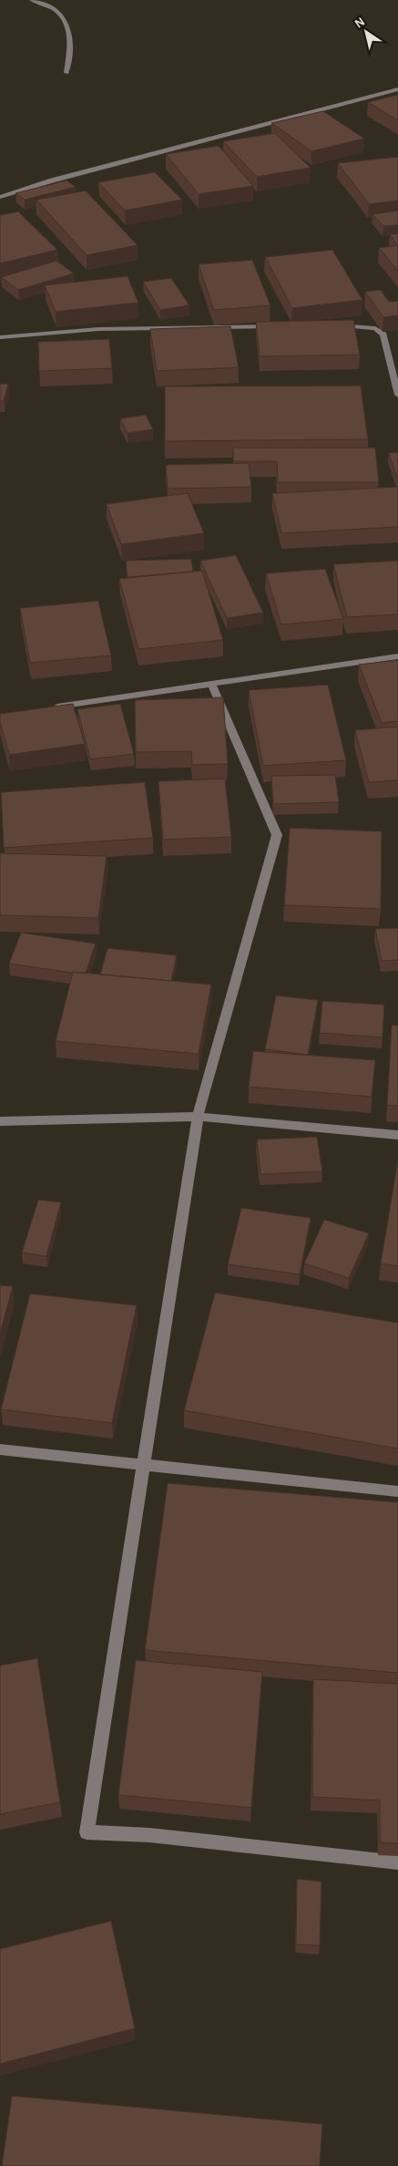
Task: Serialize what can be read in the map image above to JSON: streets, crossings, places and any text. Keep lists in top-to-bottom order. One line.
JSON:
{"north":"top left"}
